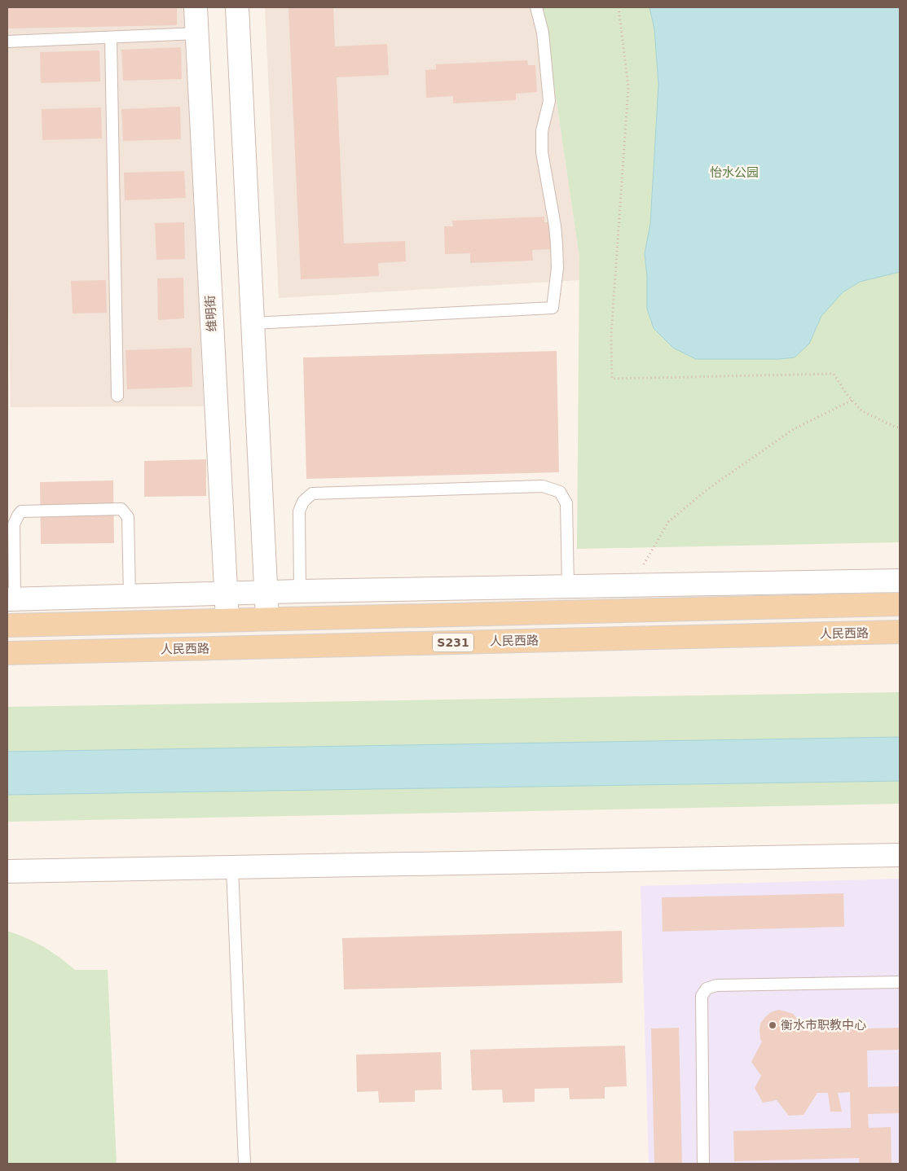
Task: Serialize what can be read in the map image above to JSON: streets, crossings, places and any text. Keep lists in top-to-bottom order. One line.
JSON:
{"streets":{"main road":["人民西路","S231"],"street":["维明街"]},"crossings":[["维明街","S231"]],"parks":["怡水公园"],"places":["衡水市职教中心"]}
